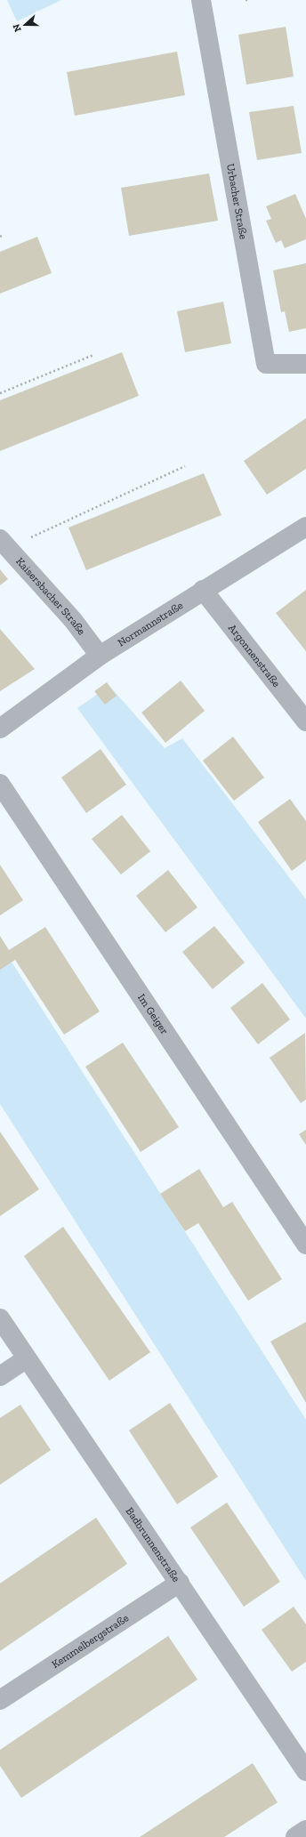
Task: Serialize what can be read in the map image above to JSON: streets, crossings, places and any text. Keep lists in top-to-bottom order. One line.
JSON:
{"streets":{"street":["Urbacher Straße","Kaisersbacher Straße","Normannstraße","Argonnenstraße","Im Geiger","Badbrunnenstraße","Kemmelbergstraße"]},"crossings":[["Kaisersbacher Straße","Normannstraße"],["Normannstraße","Argonnenstraße"],["Badbrunnenstraße","Kemmelbergstraße"]],"north":"left"}
